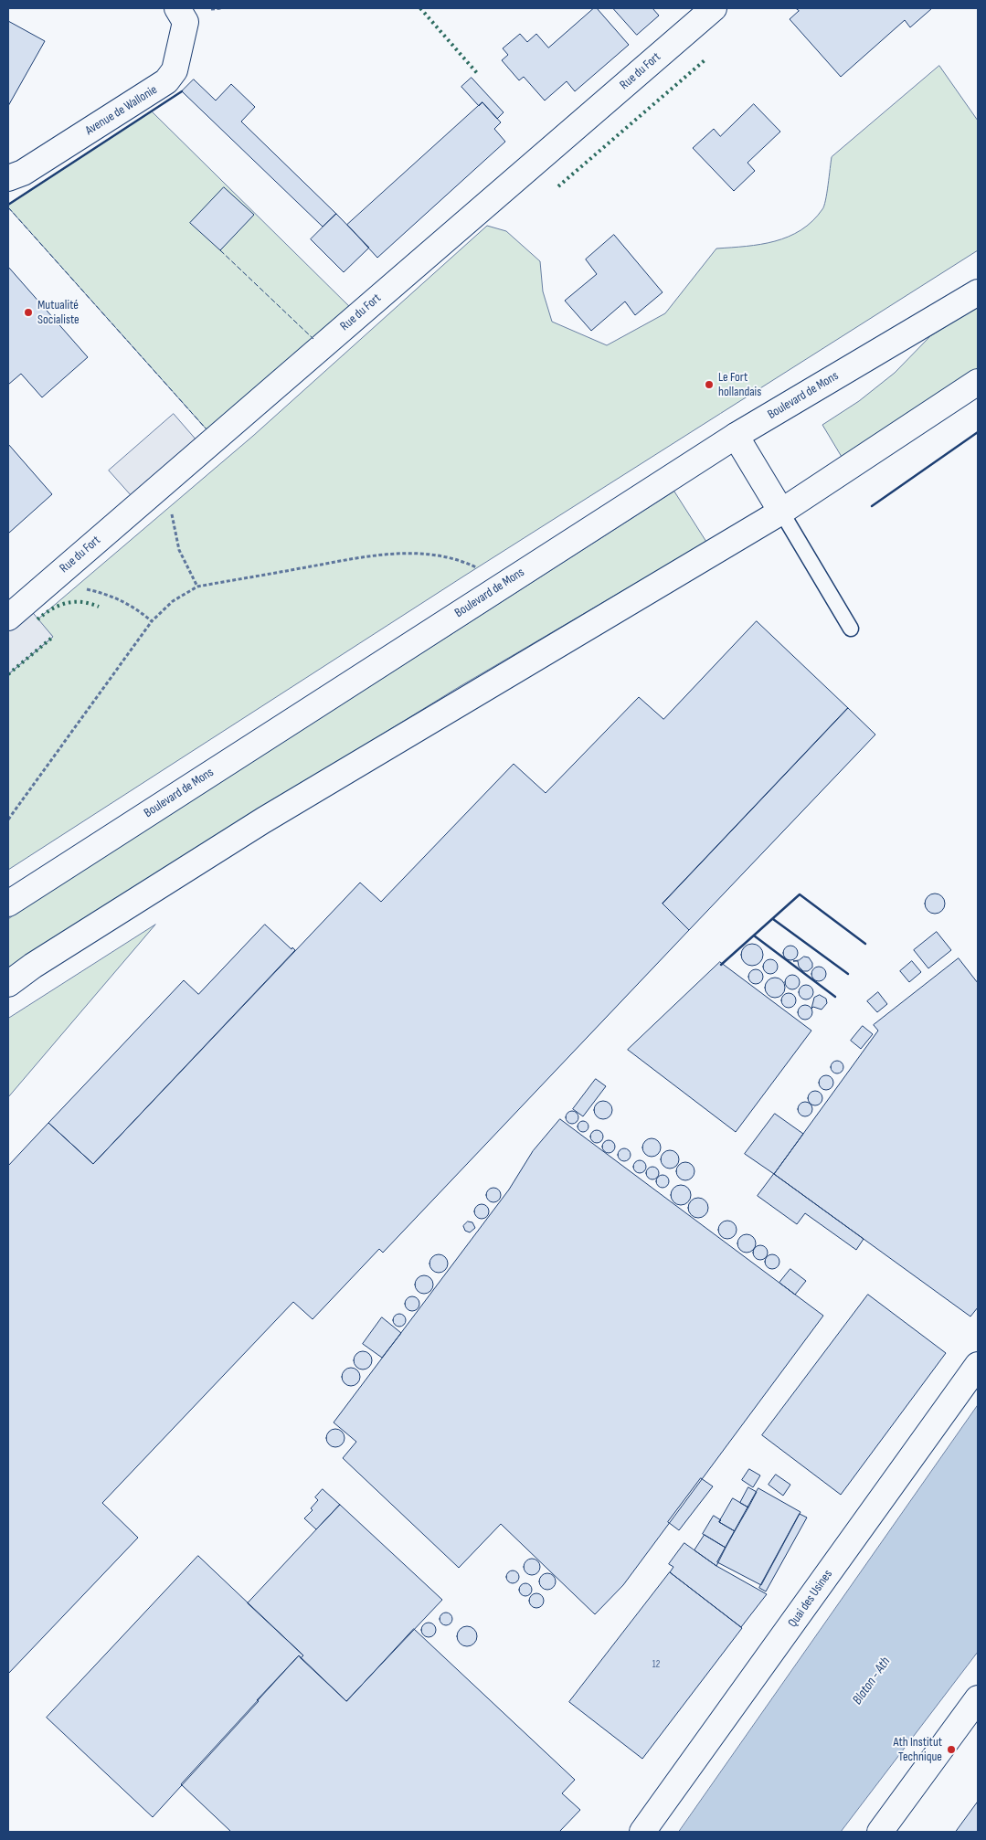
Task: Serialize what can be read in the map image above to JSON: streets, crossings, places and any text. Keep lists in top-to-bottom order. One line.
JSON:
{"streets":{"main road":["Rue du Fort","Avenue de Wallonie","Boulevard de Mons","Quai des Usines"]},"water":["Blaton - Ath"],"places":["Mutualité Socialiste","Le Fort hollandais","Ath Institut Technique"],"house_numbers":["12"]}
